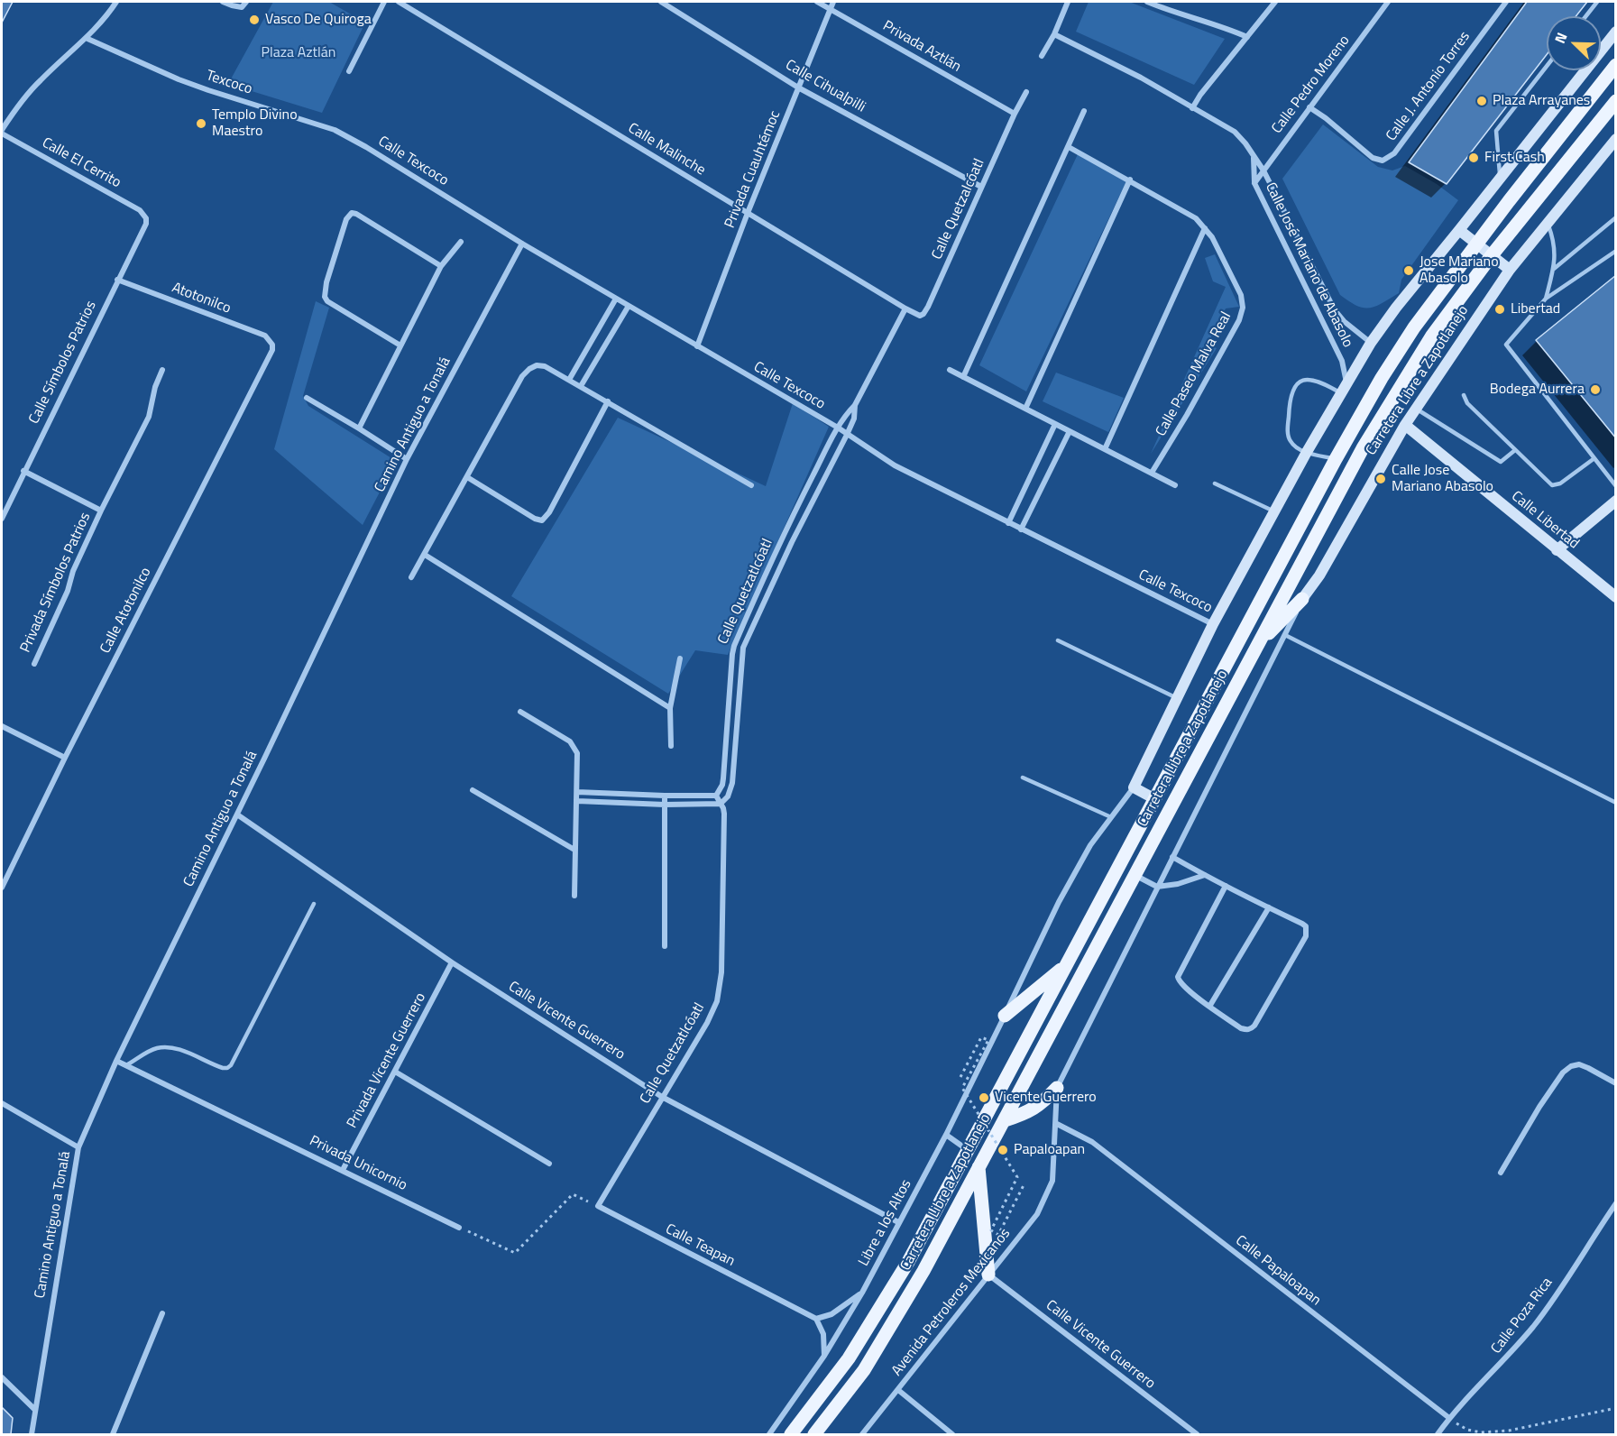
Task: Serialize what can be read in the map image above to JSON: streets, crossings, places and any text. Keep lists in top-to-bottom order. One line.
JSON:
{"streets":{"main road":["Carretera Libre a Zapotlanejo"],"street":["Privada Aztlán","Texcoco","Calle Pedro Moreno","Calle Cihualpilli","Calle J. Antonio Torres","Calle Malinche","Calle Texcoco","Calle El Cerrito","Privada Cuauhtémoc","Calle Quetzalcóatl","Calle José Mariano de Abasolo","Atotonilco","Calle Símbolos Patrios","Calle Paseo Malva Real","Camino Antiguo a Tonalá","Calle Libertad","Privada Símbolos Patrios","Calle Quetzatlcóatl","Calle Atotonilco","Calle Vicente Guerrero","Privada Vicente Guerrero","Privada Unicornio","Libre a los Altos","Calle Teapan","Calle Papaloapan","Avenida Petroleros Mexicanos","Calle Poza Rica"]},"crossings":[["Privada Aztlán","Privada Cuauhtémoc"],["Privada Aztlán","Calle Quetzalcóatl"],["Texcoco","Calle Texcoco"],["Calle Pedro Moreno","Calle J. Antonio Torres"],["Calle Pedro Moreno","Calle José Mariano de Abasolo"],["Calle Cihualpilli","Privada Cuauhtémoc"],["Calle Cihualpilli","Calle Quetzalcóatl"],["Calle Malinche","Privada Cuauhtémoc"],["Calle Malinche","Calle Quetzalcóatl"],["Calle Malinche","Calle Quetzatlcóatl"],["Calle Texcoco","Privada Cuauhtémoc"],["Calle Texcoco","Carretera Libre a Zapotlanejo"],["Calle Texcoco","Camino Antiguo a Tonalá"],["Calle Texcoco","Calle Quetzatlcóatl"],["Calle El Cerrito","Calle Símbolos Patrios"],["Calle José Mariano de Abasolo","Carretera Libre a Zapotlanejo"],["Atotonilco","Calle Símbolos Patrios"],["Atotonilco","Calle Atotonilco"],["Calle Símbolos Patrios","Privada Símbolos Patrios"],["Carretera Libre a Zapotlanejo","Calle Libertad"],["Carretera Libre a Zapotlanejo","Libre a los Altos"],["Camino Antiguo a Tonalá","Calle Vicente Guerrero"],["Camino Antiguo a Tonalá","Privada Unicornio"],["Calle Quetzatlcóatl","Calle Vicente Guerrero"],["Calle Quetzatlcóatl","Calle Teapan"],["Calle Vicente Guerrero","Privada Vicente Guerrero"],["Calle Vicente Guerrero","Libre a los Altos"],["Calle Vicente Guerrero","Avenida Petroleros Mexicanos"],["Privada Vicente Guerrero","Privada Unicornio"],["Calle Papaloapan","Avenida Petroleros Mexicanos"],["Calle Papaloapan","Calle Poza Rica"]],"parks":["Plaza Aztlán"],"places":["Vasco De Quiroga","Plaza Arrayanes","Templo Divino Maestro","First Cash","Jose Mariano Abasolo","Libertad","Bodega Aurrera","Calle Jose Mariano Abasolo","Vicente Guerrero","Papaloapan"],"north":"top left"}
